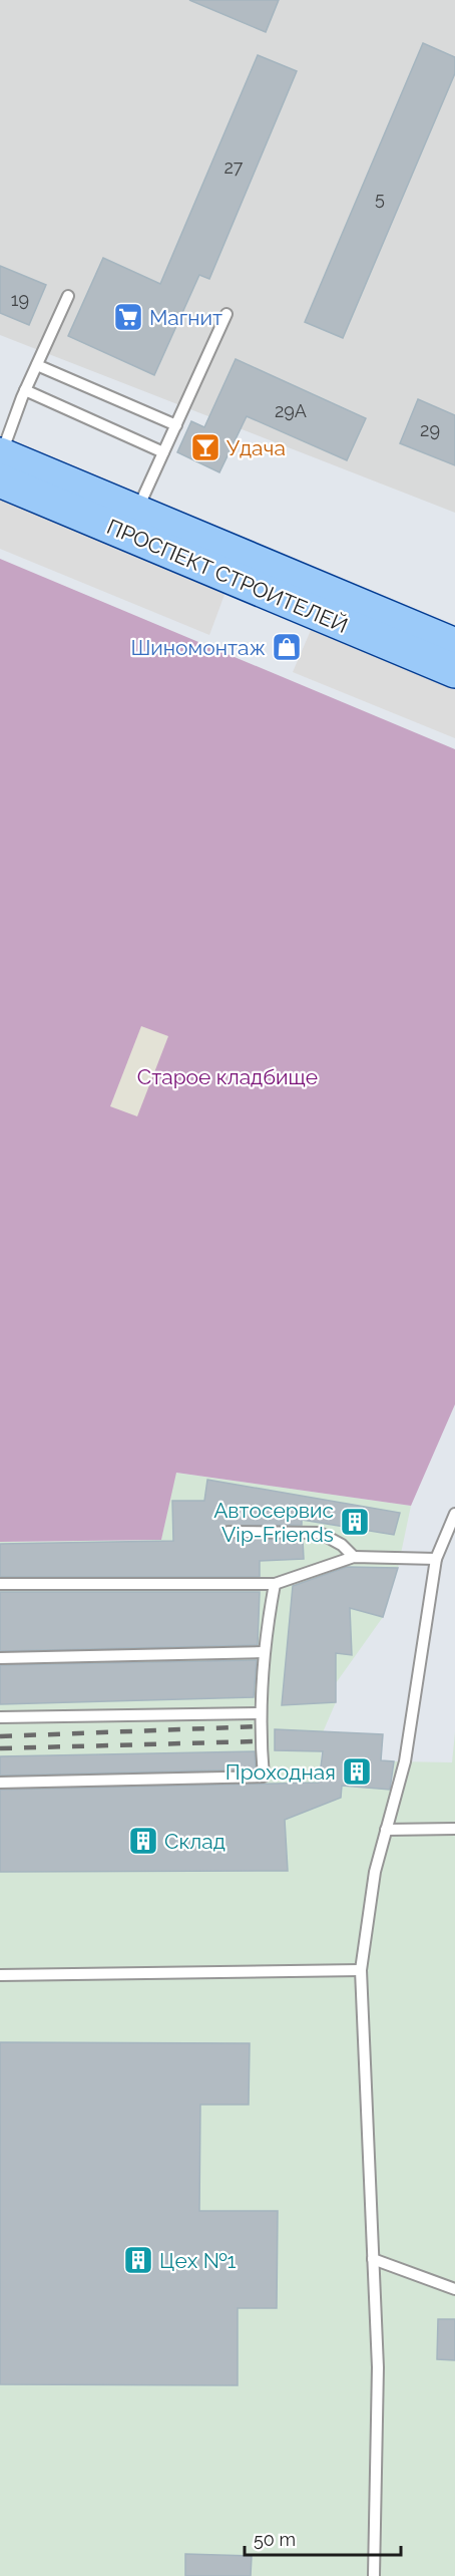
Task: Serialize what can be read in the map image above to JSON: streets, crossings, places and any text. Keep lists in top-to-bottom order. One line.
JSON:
{"streets":{"main road":["ПРОСПЕКТ СТРОИТЕЛЕЙ"]},"parks":["Старое кладбище"],"places":{"supermarket":["Магнит"],"bar":["Удача"],"shop":["Шиномонтаж"],"building":["Автосервис Vip-Friends","Проходная","Склад","Цех №1"]},"house_numbers":["27","5","19","29А","29"],"scale_bar":"50 m"}
